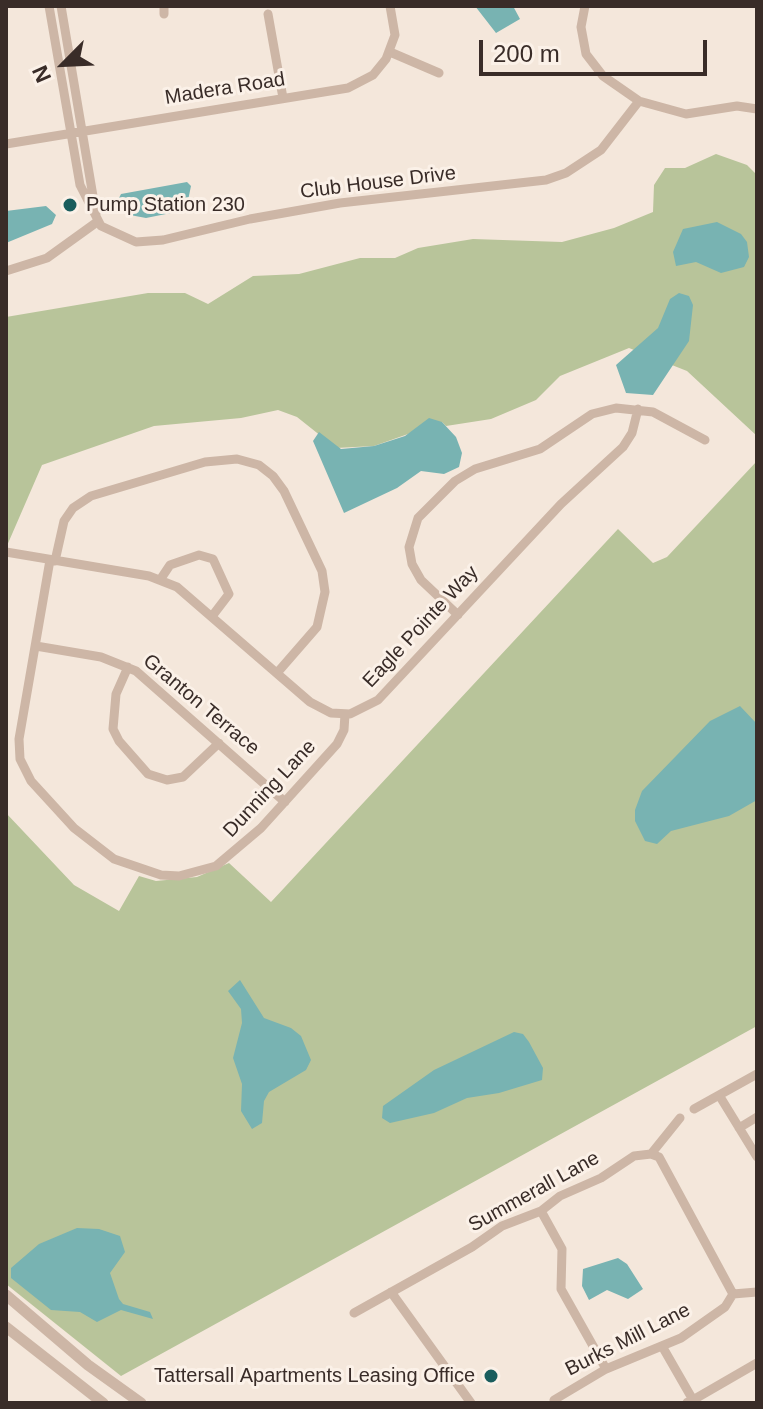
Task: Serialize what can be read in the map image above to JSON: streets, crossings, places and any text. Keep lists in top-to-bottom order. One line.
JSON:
{"streets":{"street":["Madera Road","Club House Drive","Eagle Pointe Way","Granton Terrace","Dunning Lane","Summerall Lane","Burks Mill Lane"]},"crossings":[["Eagle Pointe Way","Dunning Lane"],["Granton Terrace","Dunning Lane"]],"places":["Pump Station 230","Tattersall Apartments Leasing Office"],"scale_bar":"200 m","north":"bottom left"}
